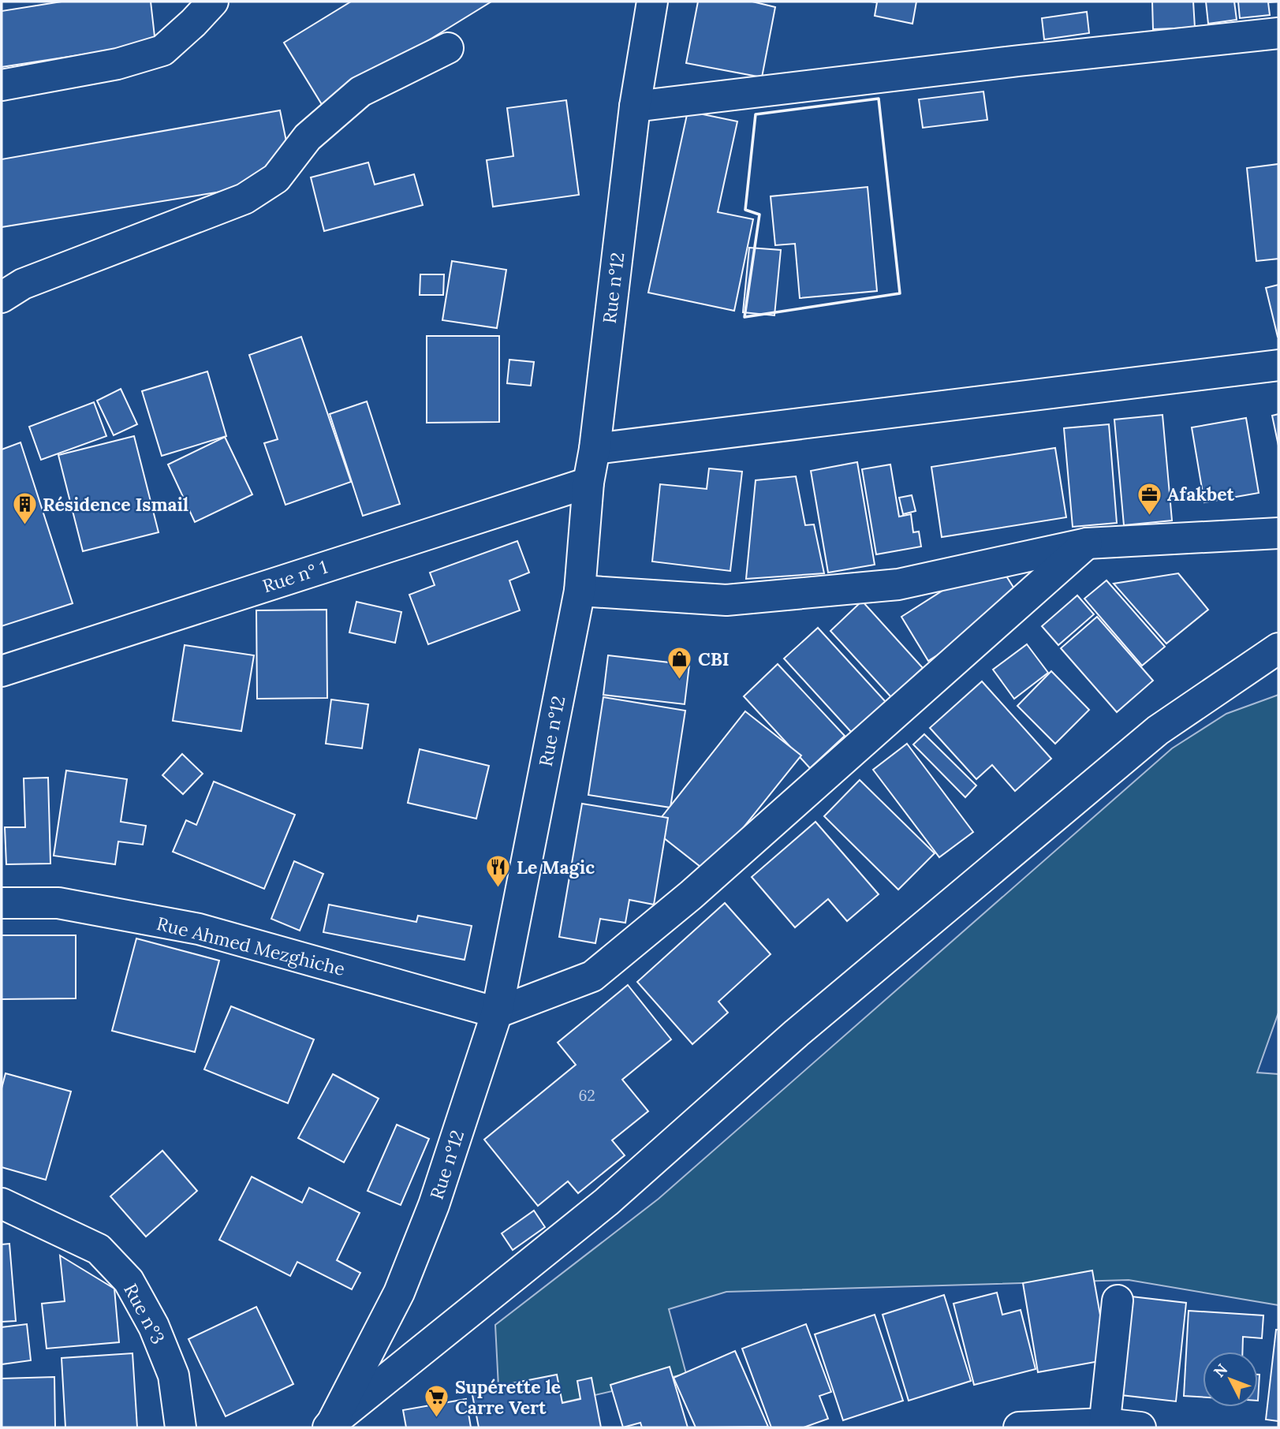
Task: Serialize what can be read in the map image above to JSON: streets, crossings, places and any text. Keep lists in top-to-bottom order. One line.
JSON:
{"streets":{"street":["Rue n°12","Rue n° 1","Rue Ahmed Mezghiche","Rue n°3"]},"crossings":[["Rue n°12","Rue n° 1"],["Rue n°12","Rue Ahmed Mezghiche"]],"places":{"office":["Afakbet"],"building":["Résidence Ismail"],"shop":["CBI"],"restaurant":["Le Magic"],"supermarket":["Supérette le Carre Vert"]},"house_numbers":["62"],"north":"top left"}
